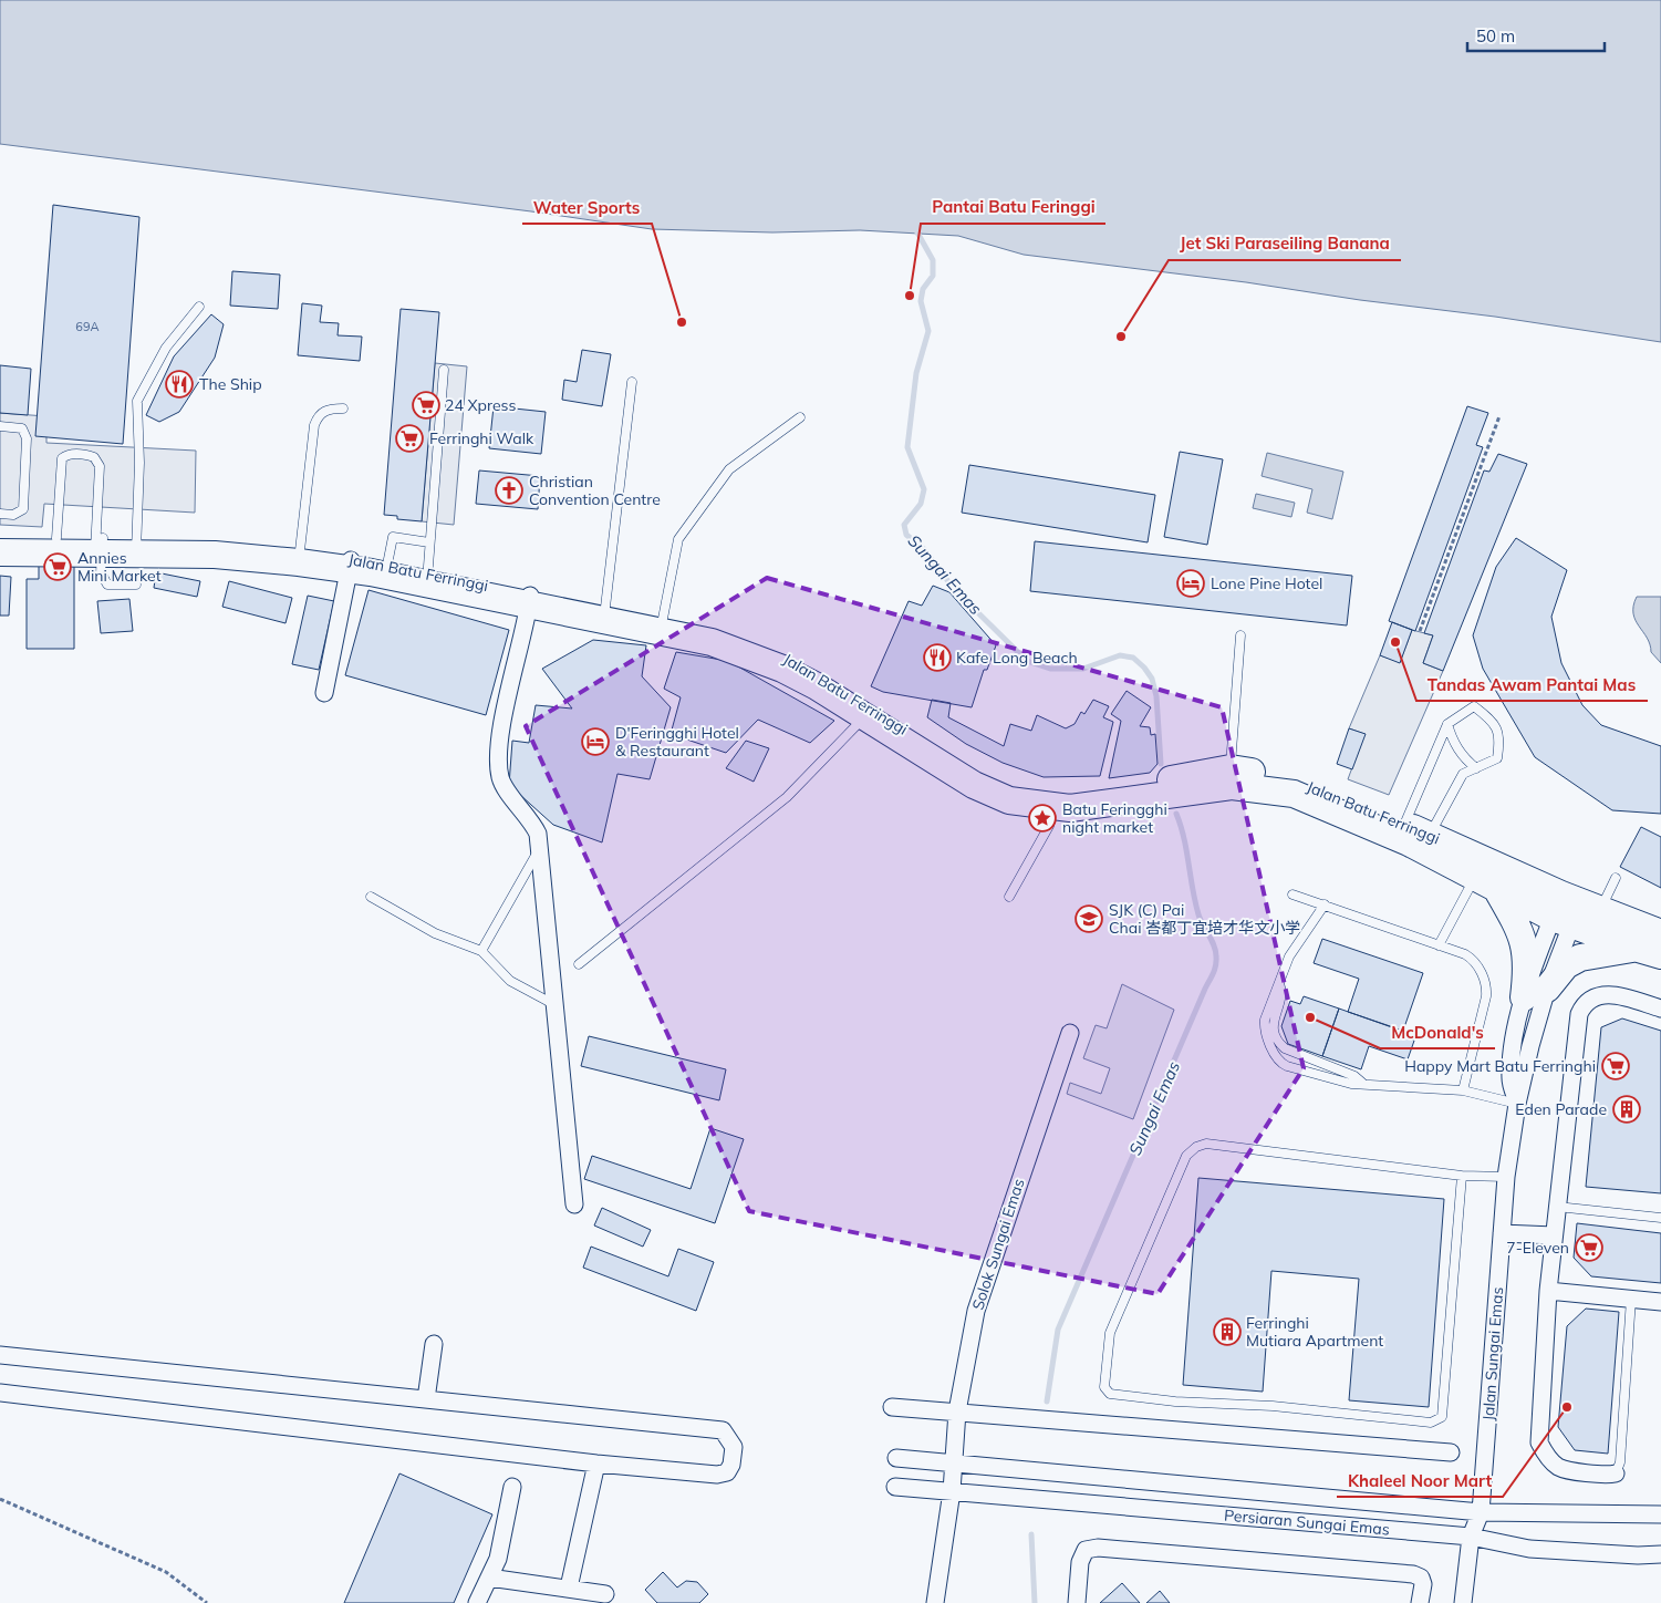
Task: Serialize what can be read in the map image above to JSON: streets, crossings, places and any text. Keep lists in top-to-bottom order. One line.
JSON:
{"streets":{"main road":["Jalan Batu Ferringgi"],"street":["Solok Sungai Emas","Jalan Sungai Emas","Persiaran Sungai Emas"]},"crossings":[["Jalan Batu Ferringgi","Jalan Sungai Emas"],["Solok Sungai Emas","Persiaran Sungai Emas"],["Jalan Sungai Emas","Persiaran Sungai Emas"]],"water":["Sungai Emas"],"places":{"other":["Pantai Batu Feringgi","Water Sports","Jet Ski Paraseiling Banana","Tandas Awam Pantai Mas","McDonald's","Khaleel Noor Mart"],"restaurant":["The Ship","Kafe Long Beach"],"supermarket":["24 Xpress","Ferringhi Walk","Annies Mini Market","Happy Mart Batu Ferringhi","7-Eleven"],"church":["Christian Convention Centre"],"hotel":["Lone Pine Hotel","D'Feringghi Hotel & Restaurant"],"place":["Batu Feringghi night market"],"school or university":["SJK (C) Pai Chai 峇都丁宜培才华文小学"],"building":["Eden Parade","Ferringhi Mutiara Apartment"]},"house_numbers":["69A"],"scale_bar":"50 m"}
